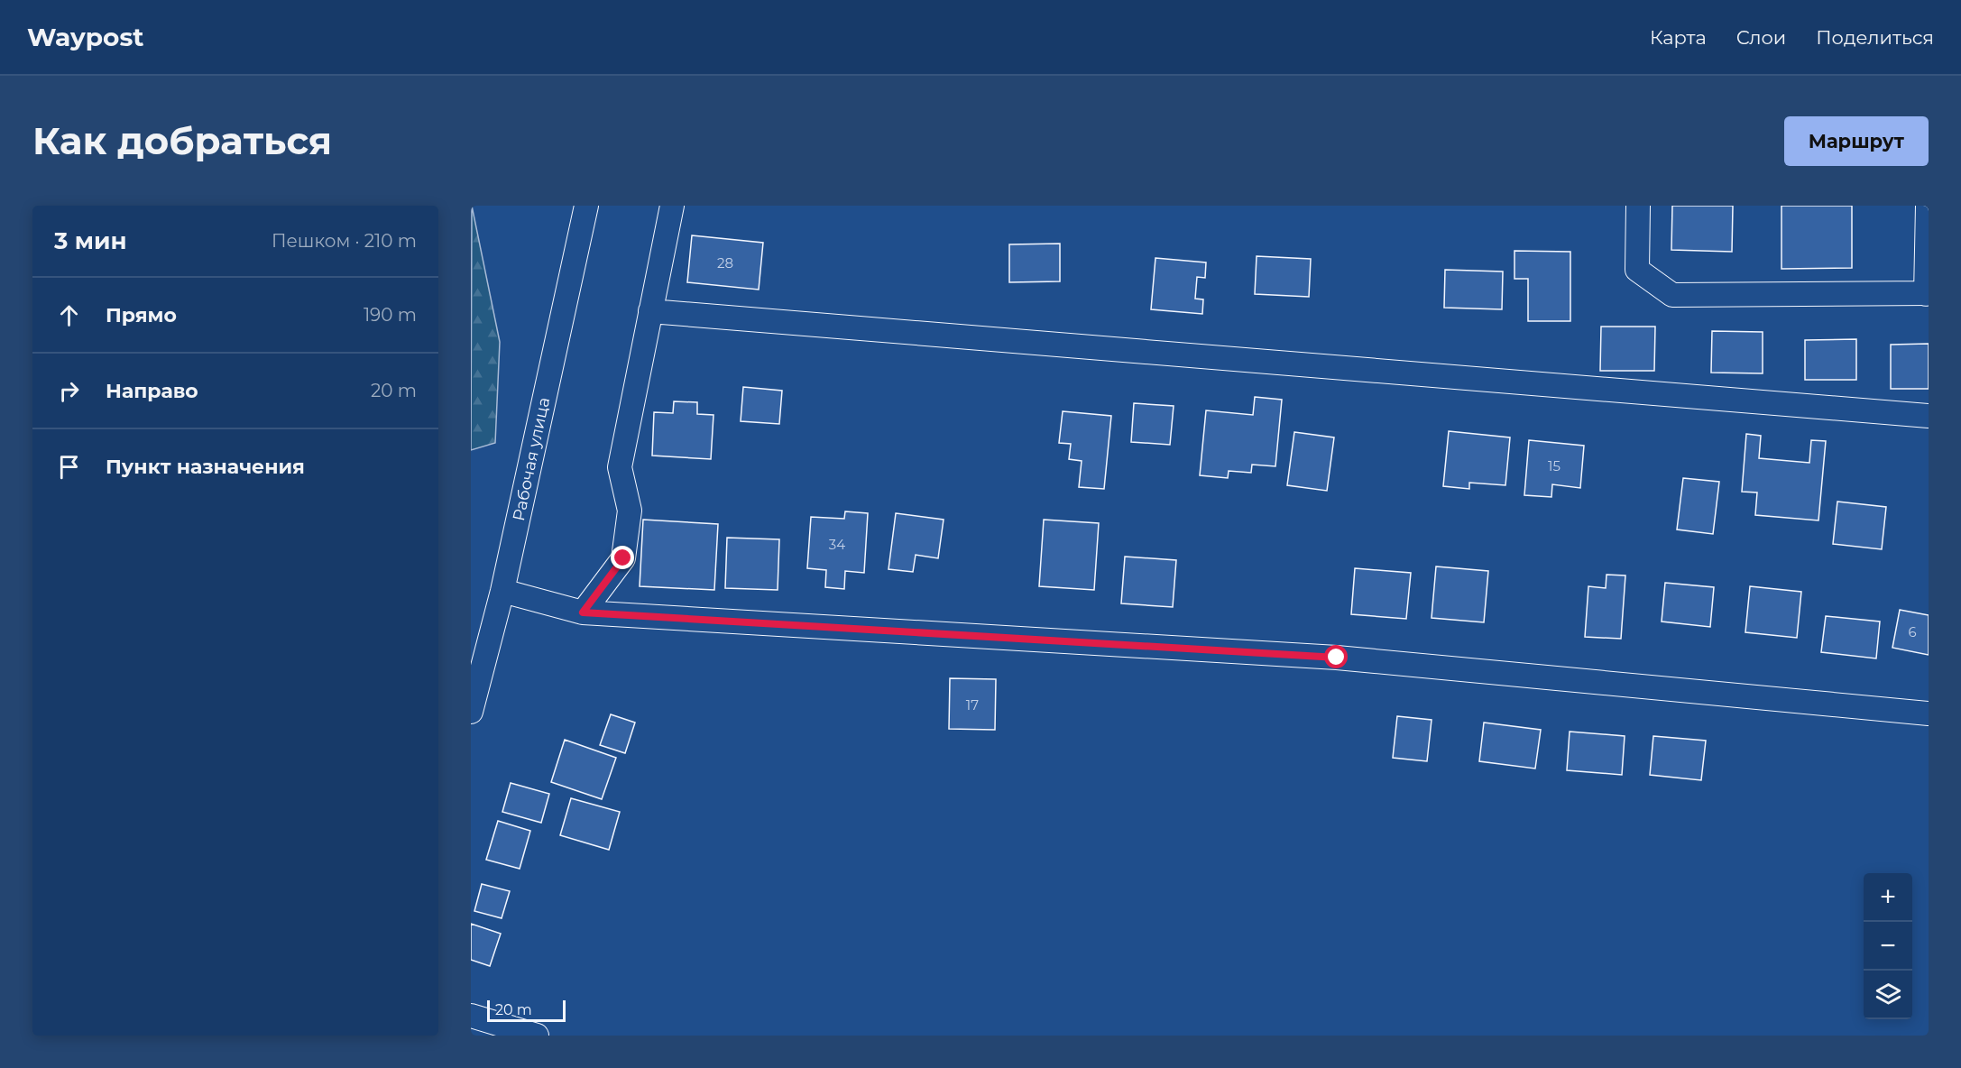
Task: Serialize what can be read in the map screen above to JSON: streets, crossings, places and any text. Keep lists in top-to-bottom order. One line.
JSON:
{"streets":{"street":["Рабочая улица"]},"house_numbers":["28","15","34","6","17"],"scale_bar":"20 m","page":{"header":"Waypost","nav":["Карта","Слои","Поделиться"],"buttons":"Маршрут","title":"Как добраться","heading":["3 мин","Пешком · 210 m"],"list":[["Прямо","190 m"],["Направо","20 m"],"Пункт назначения"],"map_buttons":["+","−"],"scale":"20 m"}}
